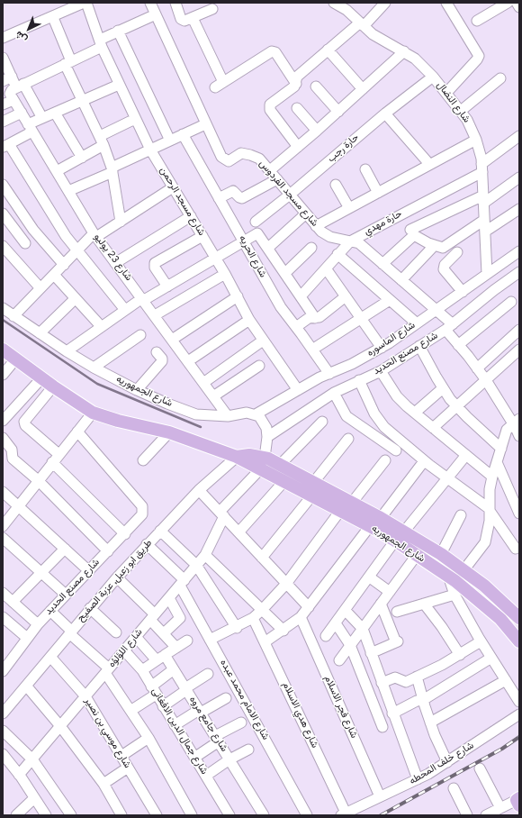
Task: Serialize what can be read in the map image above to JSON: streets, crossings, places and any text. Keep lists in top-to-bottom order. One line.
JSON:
{"streets":{"main road":["شارع الجمهوريه"],"street":["شارع النضال","حارة رجب","شارع مسجد الفردوس","شارع مسجد الرحمن","حارة مهدي","شارع الحريه","شارع 23 يوليو","شارع الماسوره","شارع مصنع الحديد","طريق ابو زعبل, عزبة الصفيح","شارع اللؤلؤه","شارع الامام محمد عبده","شارع فجر الاسلام","شارع هدي الاسلام","شارع جامع مروه","شارع جمال الدين الافغانى","شارع موسي بن نصير","شارع خلف المحطه"]},"crossings":[["شارع النضال","حارة رجب"],["شارع النضال","حارة مهدي"],["شارع النضال","شارع الماسوره"],["حارة رجب","شارع مسجد الفردوس"],["شارع مسجد الفردوس","حارة مهدي"],["شارع مسجد الفردوس","شارع الماسوره"],["شارع مسجد الفردوس","شارع مصنع الحديد"],["شارع مسجد الرحمن","شارع الماسوره"],["شارع الحريه","شارع الماسوره"],["شارع 23 يوليو","شارع الجمهوريه"],["شارع الماسوره","شارع الجمهوريه"],["شارع الجمهوريه","طريق ابو زعبل, عزبة الصفيح"],["شارع الجمهوريه","شارع اللؤلؤه"],["طريق ابو زعبل, عزبة الصفيح","شارع الامام محمد عبده"],["طريق ابو زعبل, عزبة الصفيح","شارع موسي بن نصير"],["شارع اللؤلؤه","شارع الامام محمد عبده"],["شارع اللؤلؤه","شارع جامع مروه"],["شارع اللؤلؤه","شارع جمال الدين الافغانى"],["شارع اللؤلؤه","شارع موسي بن نصير"],["شارع فجر الاسلام","شارع خلف المحطه"],["شارع هدي الاسلام","شارع خلف المحطه"]],"north":"bottom left"}
